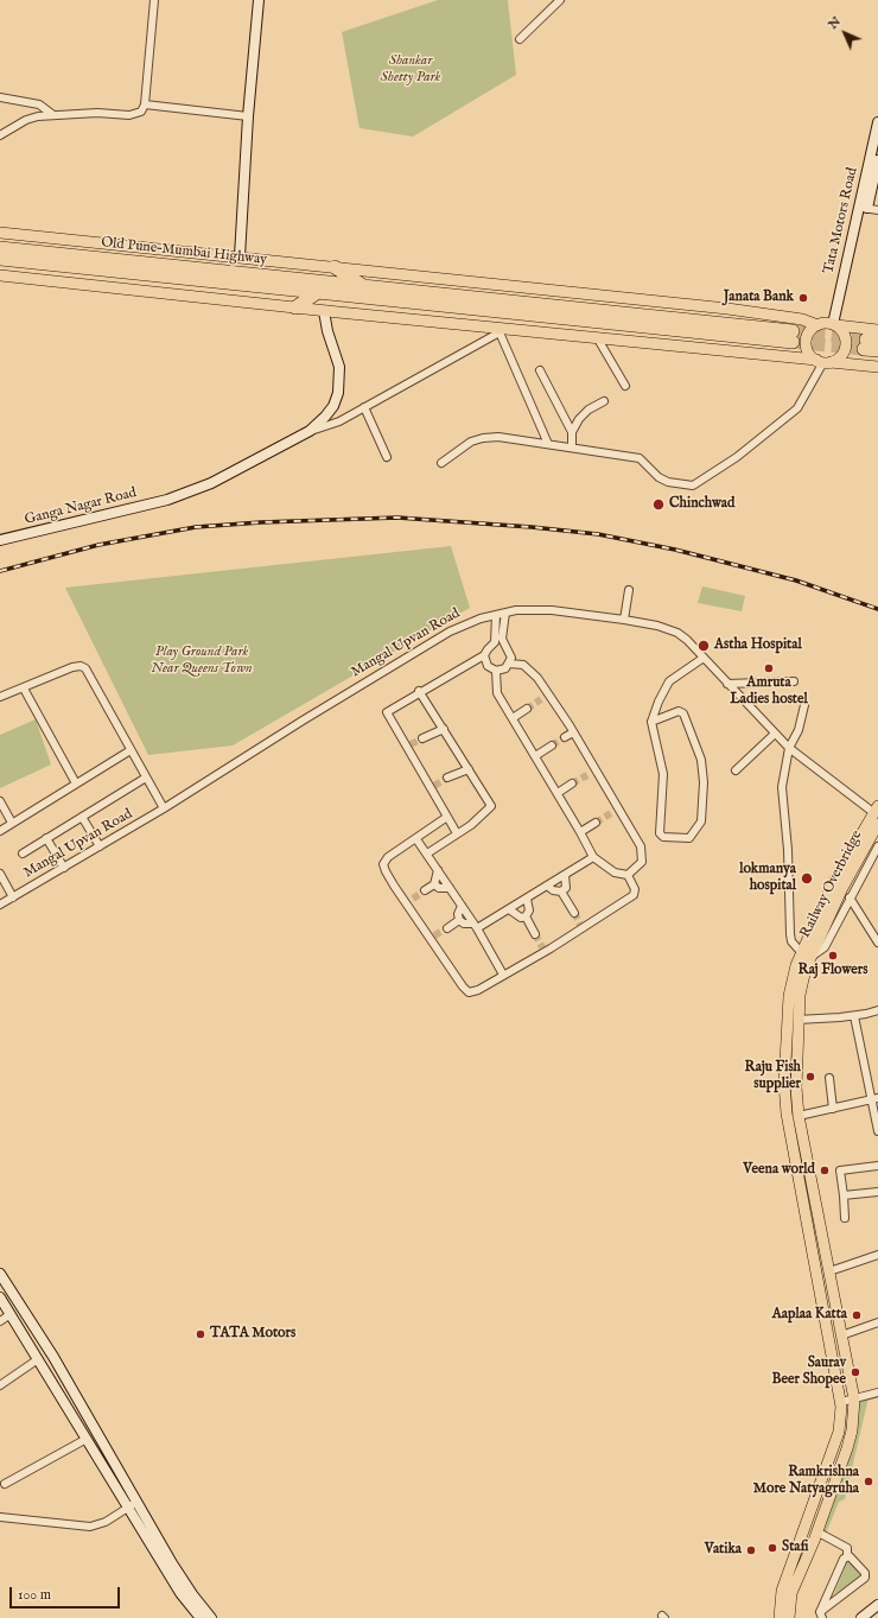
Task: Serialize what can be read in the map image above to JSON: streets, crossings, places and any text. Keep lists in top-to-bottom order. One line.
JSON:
{"streets":{"highway":["Old Pune–Mumbai Highway"],"main road":["Railway Overbridge"],"street":["Tata Motors Road","Ganga Nagar Road","Mangal Upvan Road"]},"crossings":[["Mangal Upvan Road","Railway Overbridge"]],"parks":["Shankar Shetty Park","Play Ground Park Near Queens Town"],"places":["Janata Bank","Chinchwad","Astha Hospital","Amruta Ladies hostel","lokmanya hospital","Raj Flowers","Raju Fish supplier","Veena world","Aaplaa Katta","TATA Motors","Saurav Beer Shopee","Ramkrishna More Natyagruha","Stafi","Vatika"],"scale_bar":"100 m","north":"top left"}
